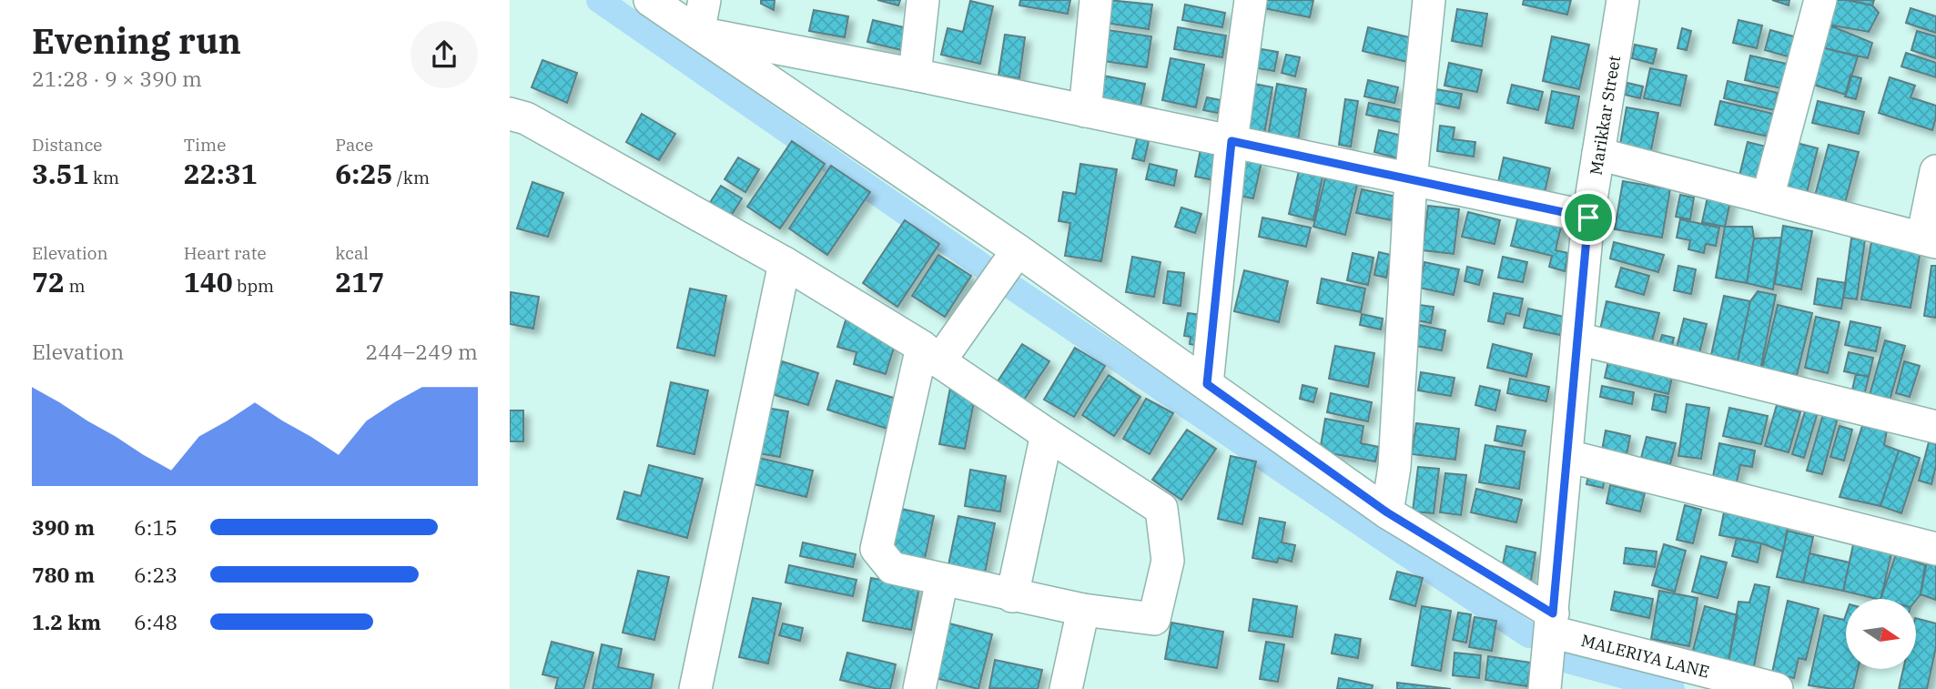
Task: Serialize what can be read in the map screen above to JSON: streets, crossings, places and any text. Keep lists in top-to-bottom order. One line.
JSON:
{"streets":{"street":["Marikkar Street","MALERIYA LANE"]},"crossings":[["Marikkar Street","MALERIYA LANE"]],"north":"right","page":{"heading":["Evening run","21:28 · 9 × 390 m"],"stats":[["Distance","3.51 km"],["Time","22:31"],["Pace","6:25 /km"],["Elevation","72 m"],["Heart rate","140 bpm"],["kcal","217"]],"chart":["Elevation","244–249 m"],"list":[{"name":"390 m","note":"6:15"},{"name":"780 m","note":"6:23"},{"name":"1.2 km","note":"6:48"}]}}
